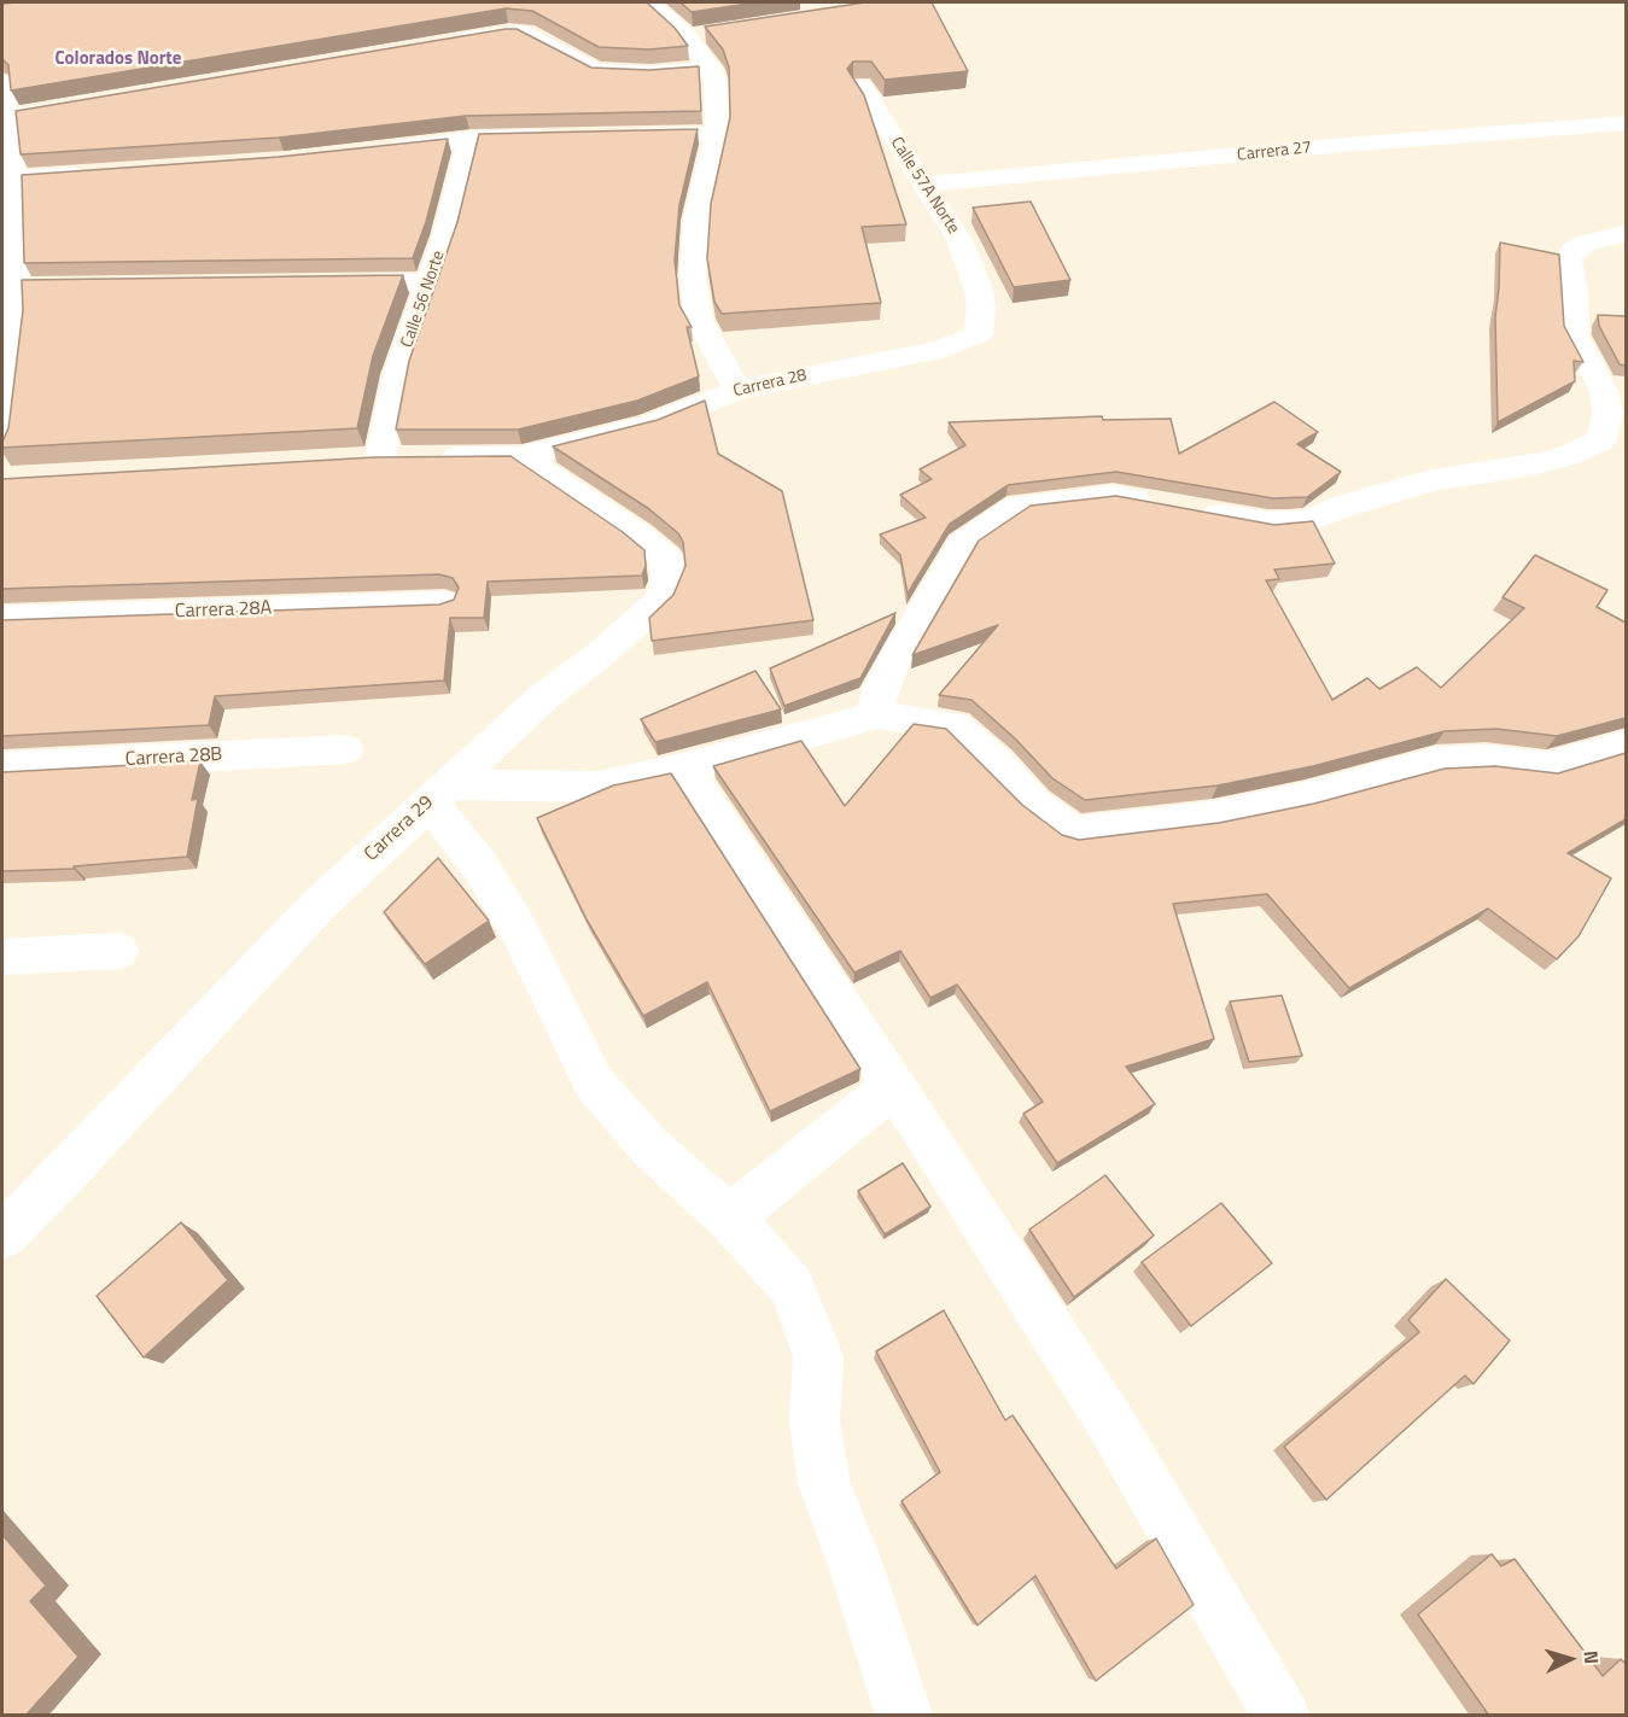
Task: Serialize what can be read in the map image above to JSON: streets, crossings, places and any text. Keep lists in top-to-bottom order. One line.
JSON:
{"streets":{"street":["Carrera 27","Calle 57A Norte","Calle 56 Norte","Carrera 28","Carrera 28A","Carrera 28B","Carrera 29"]},"crossings":[["Carrera 27","Calle 57A Norte"],["Calle 57A Norte","Carrera 28"],["Calle 56 Norte","Carrera 28"],["Carrera 28","Carrera 29"]],"districts":["Colorados Norte"],"north":"right"}
